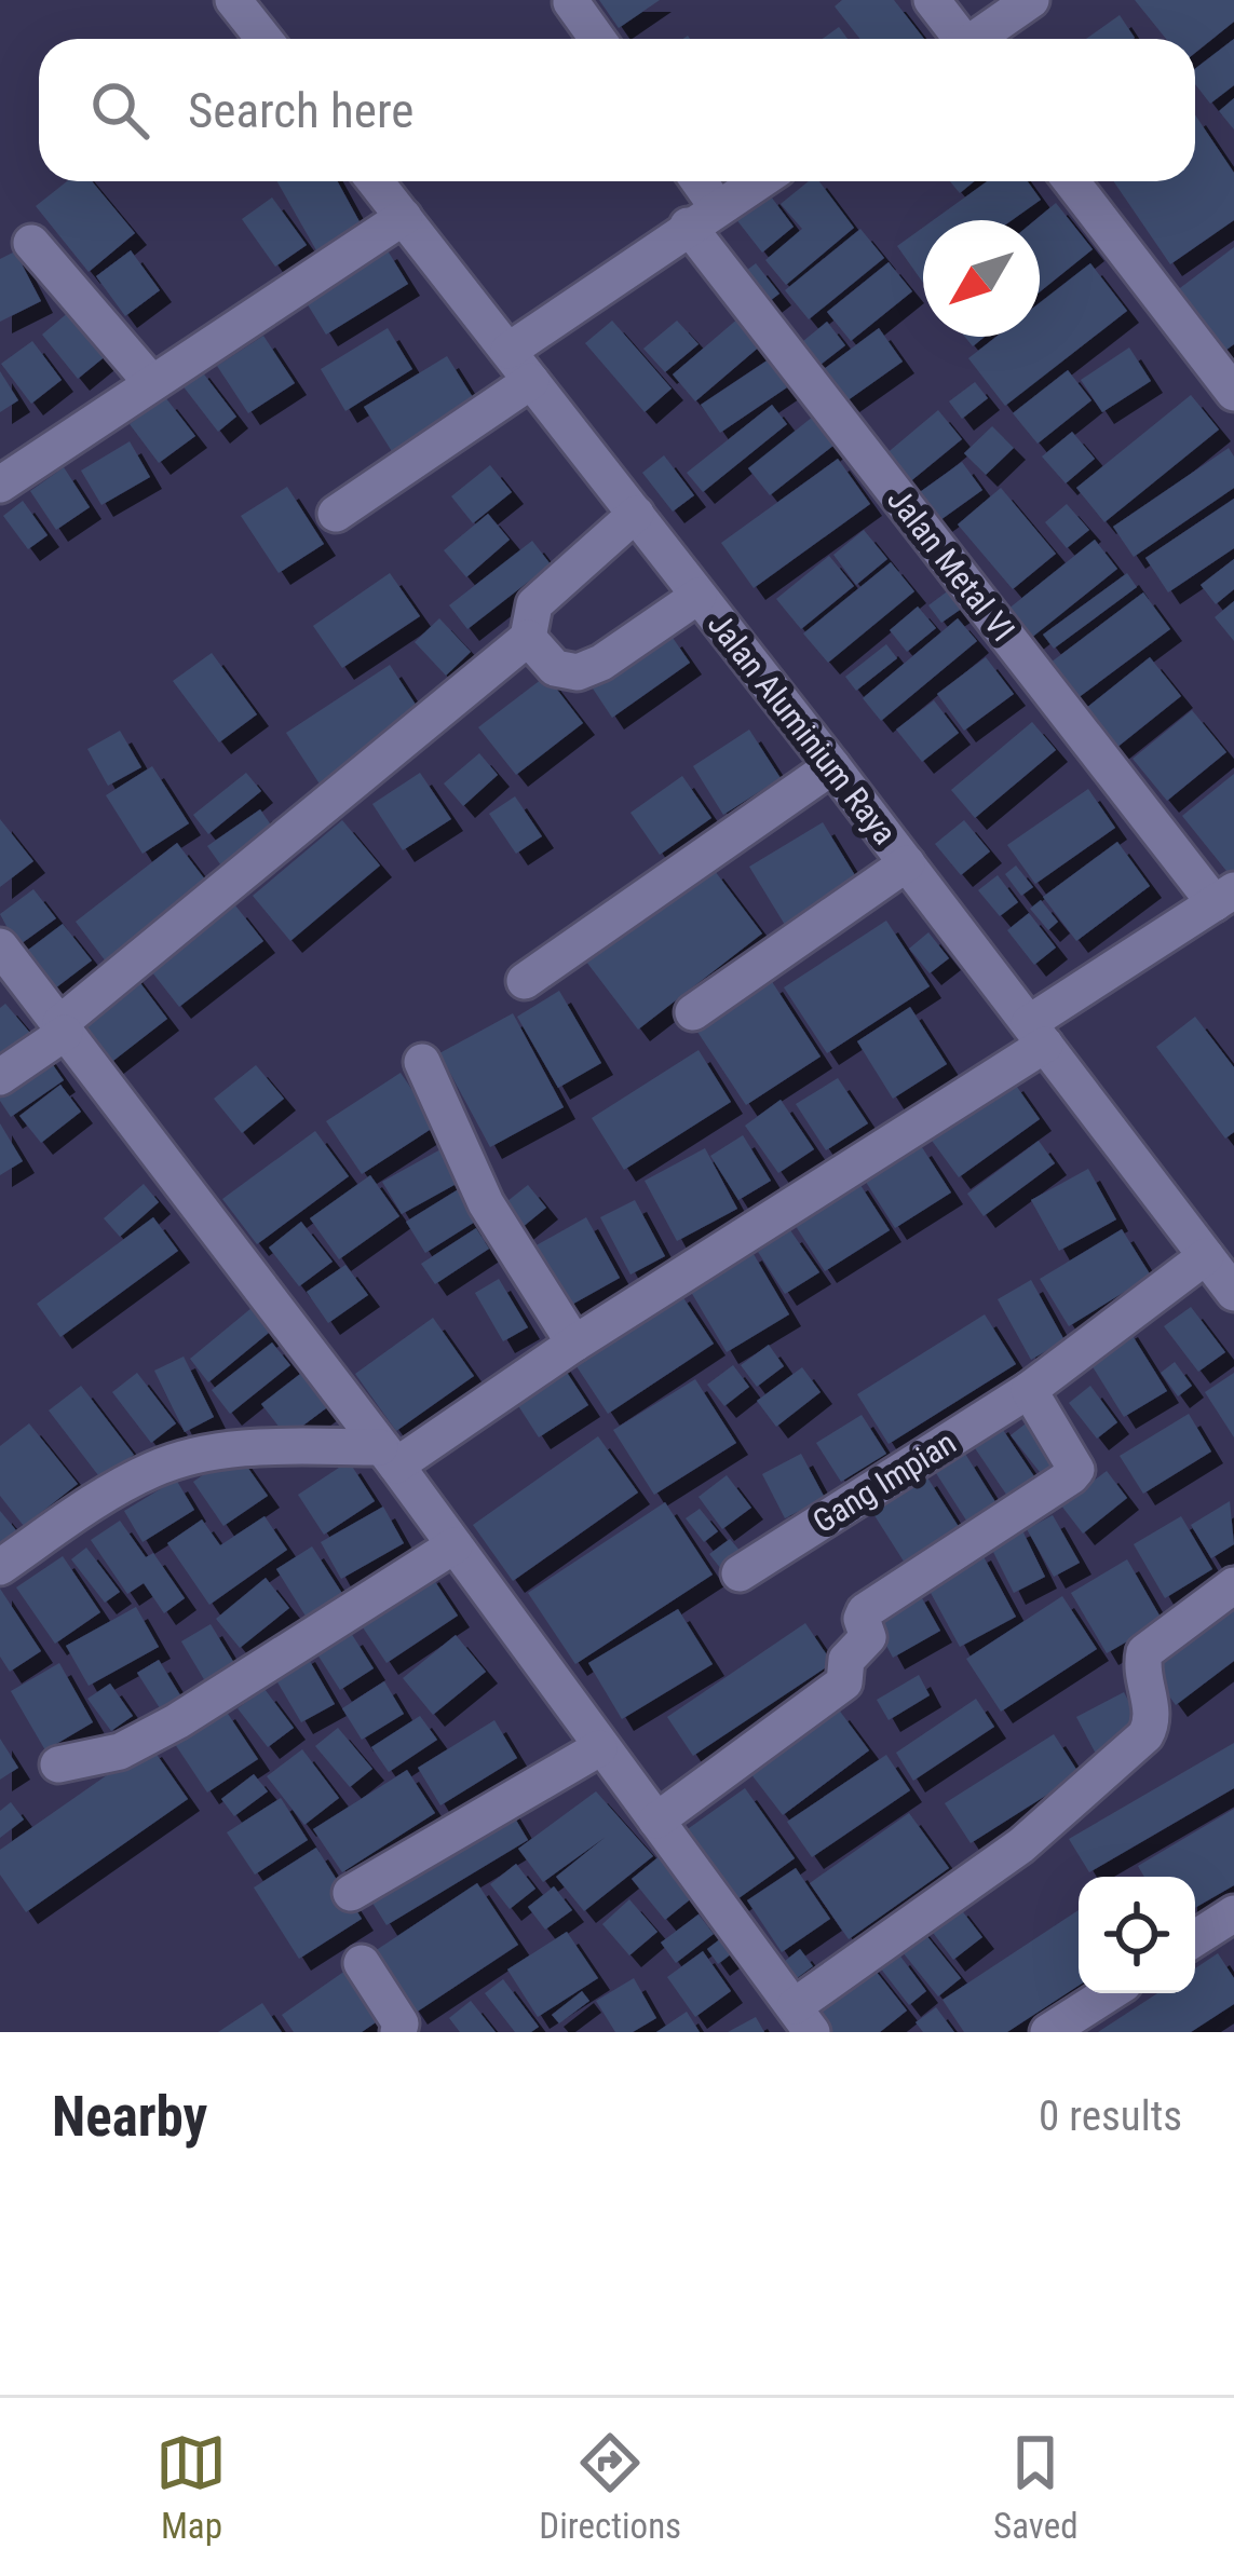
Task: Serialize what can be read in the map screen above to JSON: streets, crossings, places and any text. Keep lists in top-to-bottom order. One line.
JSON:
{"streets":{"street":["Jalan Metal VI","Jalan Aluminium Raya","Gang Impian"]},"crossings":[["Jalan Aluminium Raya","Gang Impian"]],"north":"bottom left","page":{"search":"Search here","heading":["Nearby","0 results"],"nav":["Map","Directions","Saved"]}}
